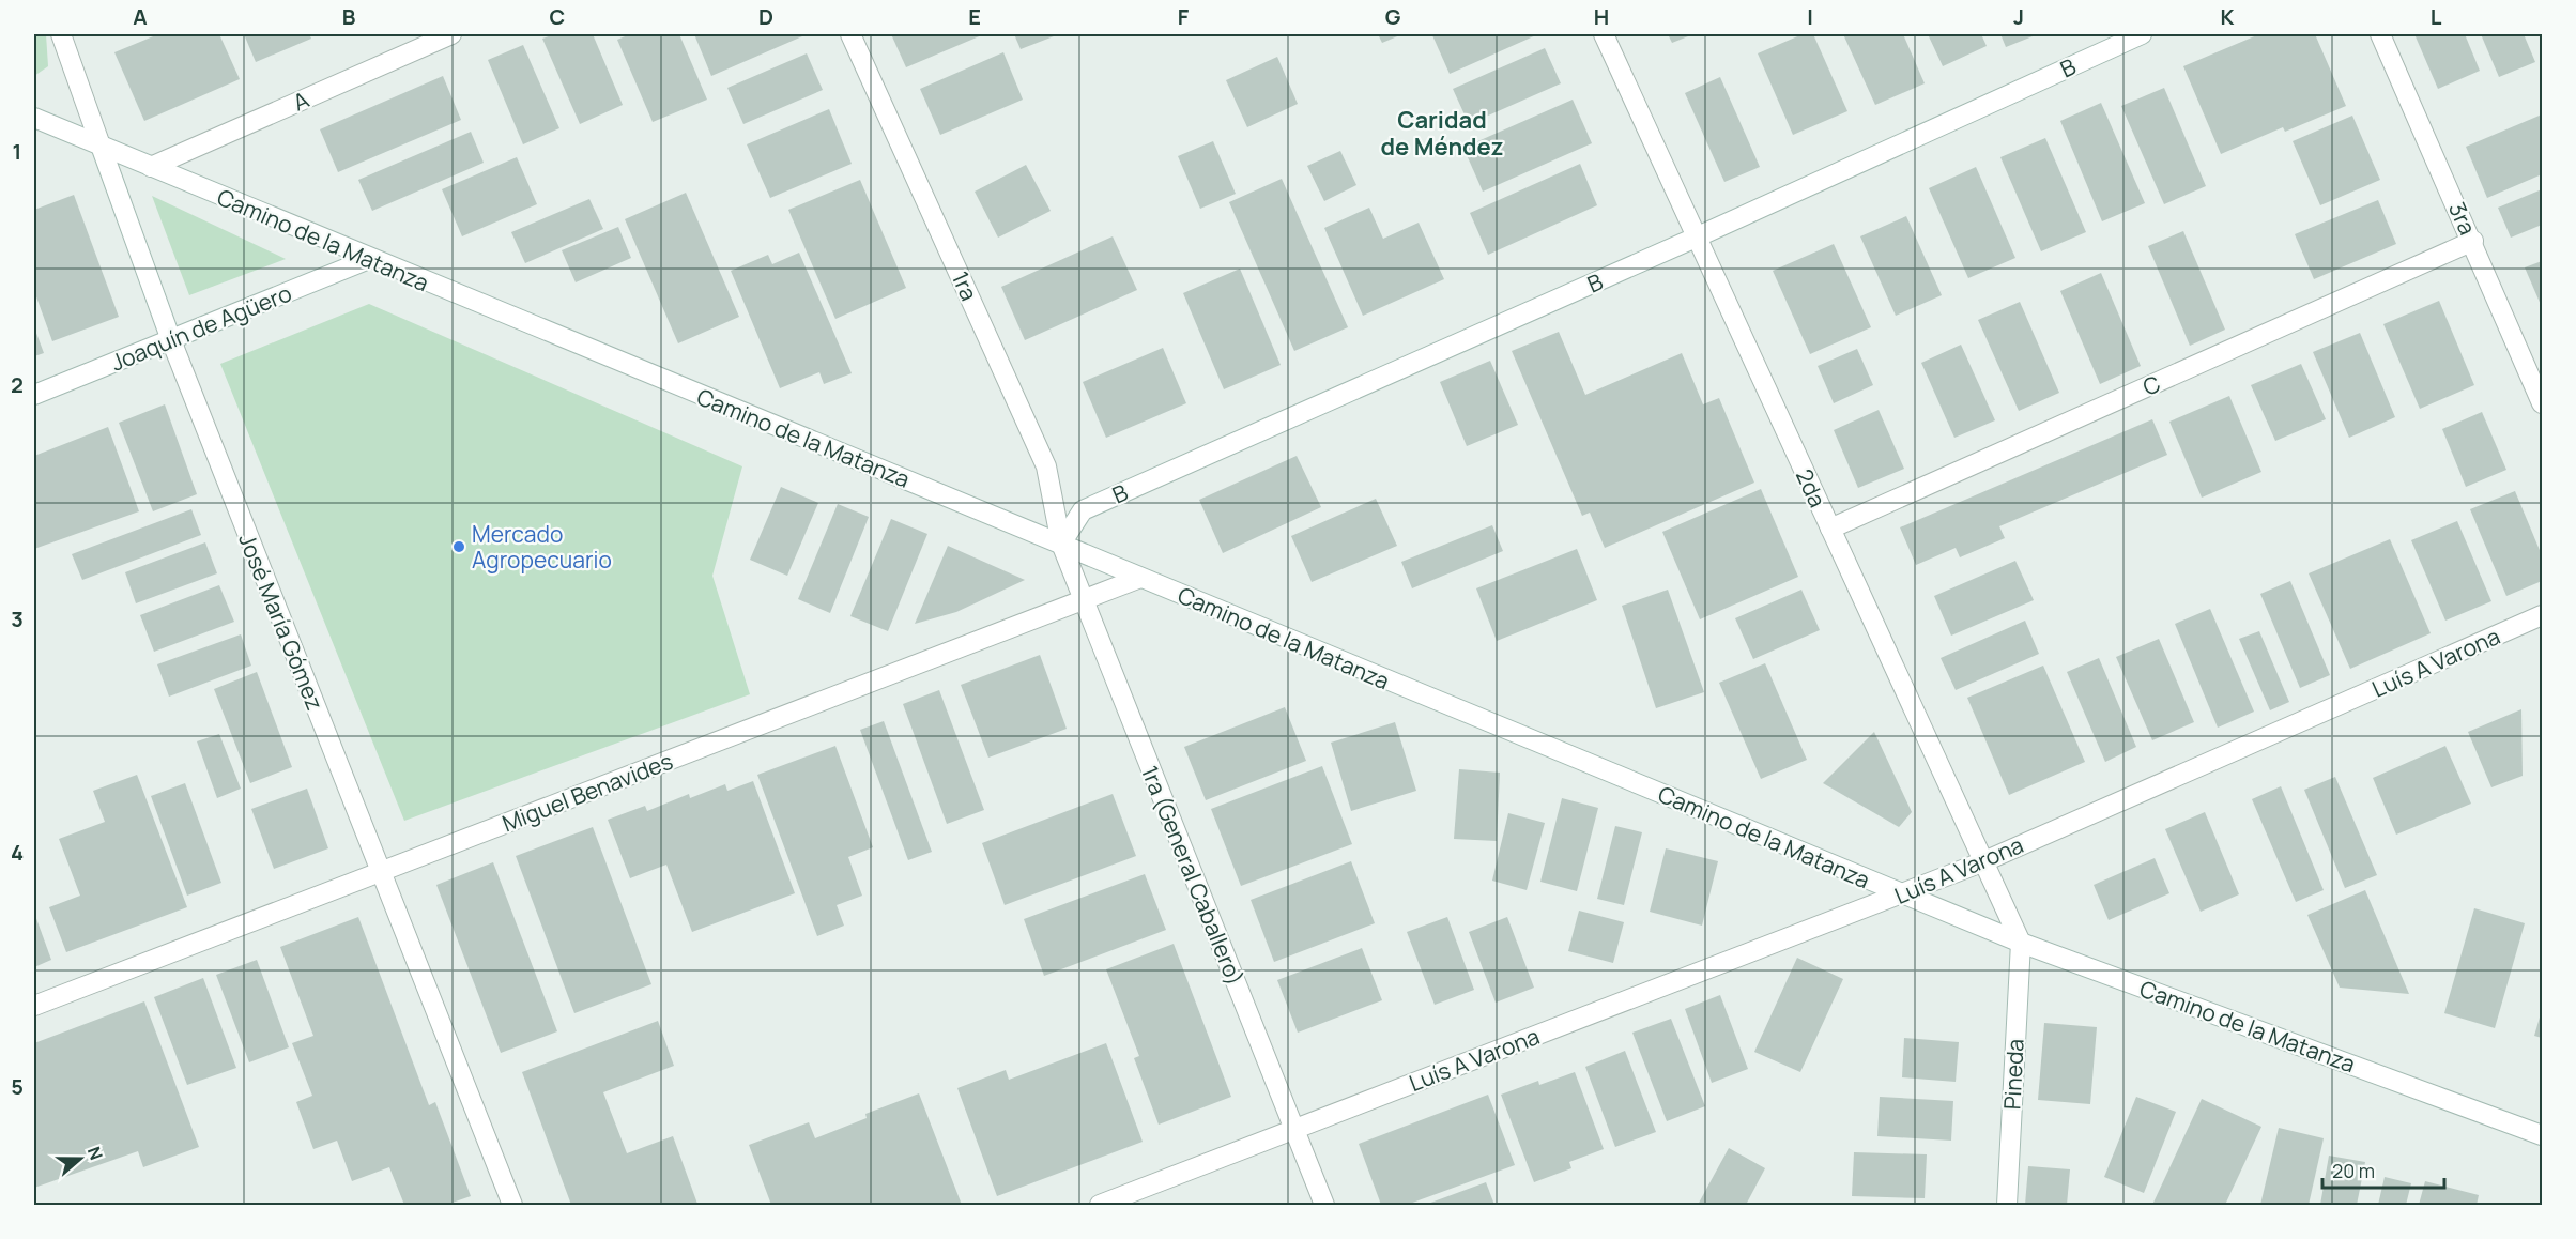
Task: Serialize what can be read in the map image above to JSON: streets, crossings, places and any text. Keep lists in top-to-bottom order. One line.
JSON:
{"streets":{"street":["B","A","3ra","Camino de la Matanza","1ra","Joaquín de Agüero","C","2da","José María Gómez","Luís A Varona","Miguel Benavides","1ra (General Caballero)","Pineda"]},"crossings":[["B","Camino de la Matanza"],["B","1ra"],["B","2da"],["B","1ra (General Caballero)"],["A","Camino de la Matanza"],["3ra","C"],["Camino de la Matanza","1ra"],["Camino de la Matanza","Joaquín de Agüero"],["Camino de la Matanza","2da"],["Camino de la Matanza","José María Gómez"],["Camino de la Matanza","Luís A Varona"],["Camino de la Matanza","Miguel Benavides"],["Camino de la Matanza","1ra (General Caballero)"],["Camino de la Matanza","Pineda"],["1ra","1ra (General Caballero)"],["Joaquín de Agüero","José María Gómez"],["C","2da"],["2da","Luís A Varona"],["2da","Pineda"],["José María Gómez","Miguel Benavides"],["Luís A Varona","1ra (General Caballero)"],["Miguel Benavides","1ra (General Caballero)"]],"districts":["Caridad de Méndez"],"places":["Mercado Agropecuario"],"scale_bar":"20 m","north":"right","grid":{"columns":["A","B","C","D","E","F","G","H","I","J","K","L"],"rows":["1","2","3","4","5"]}}
